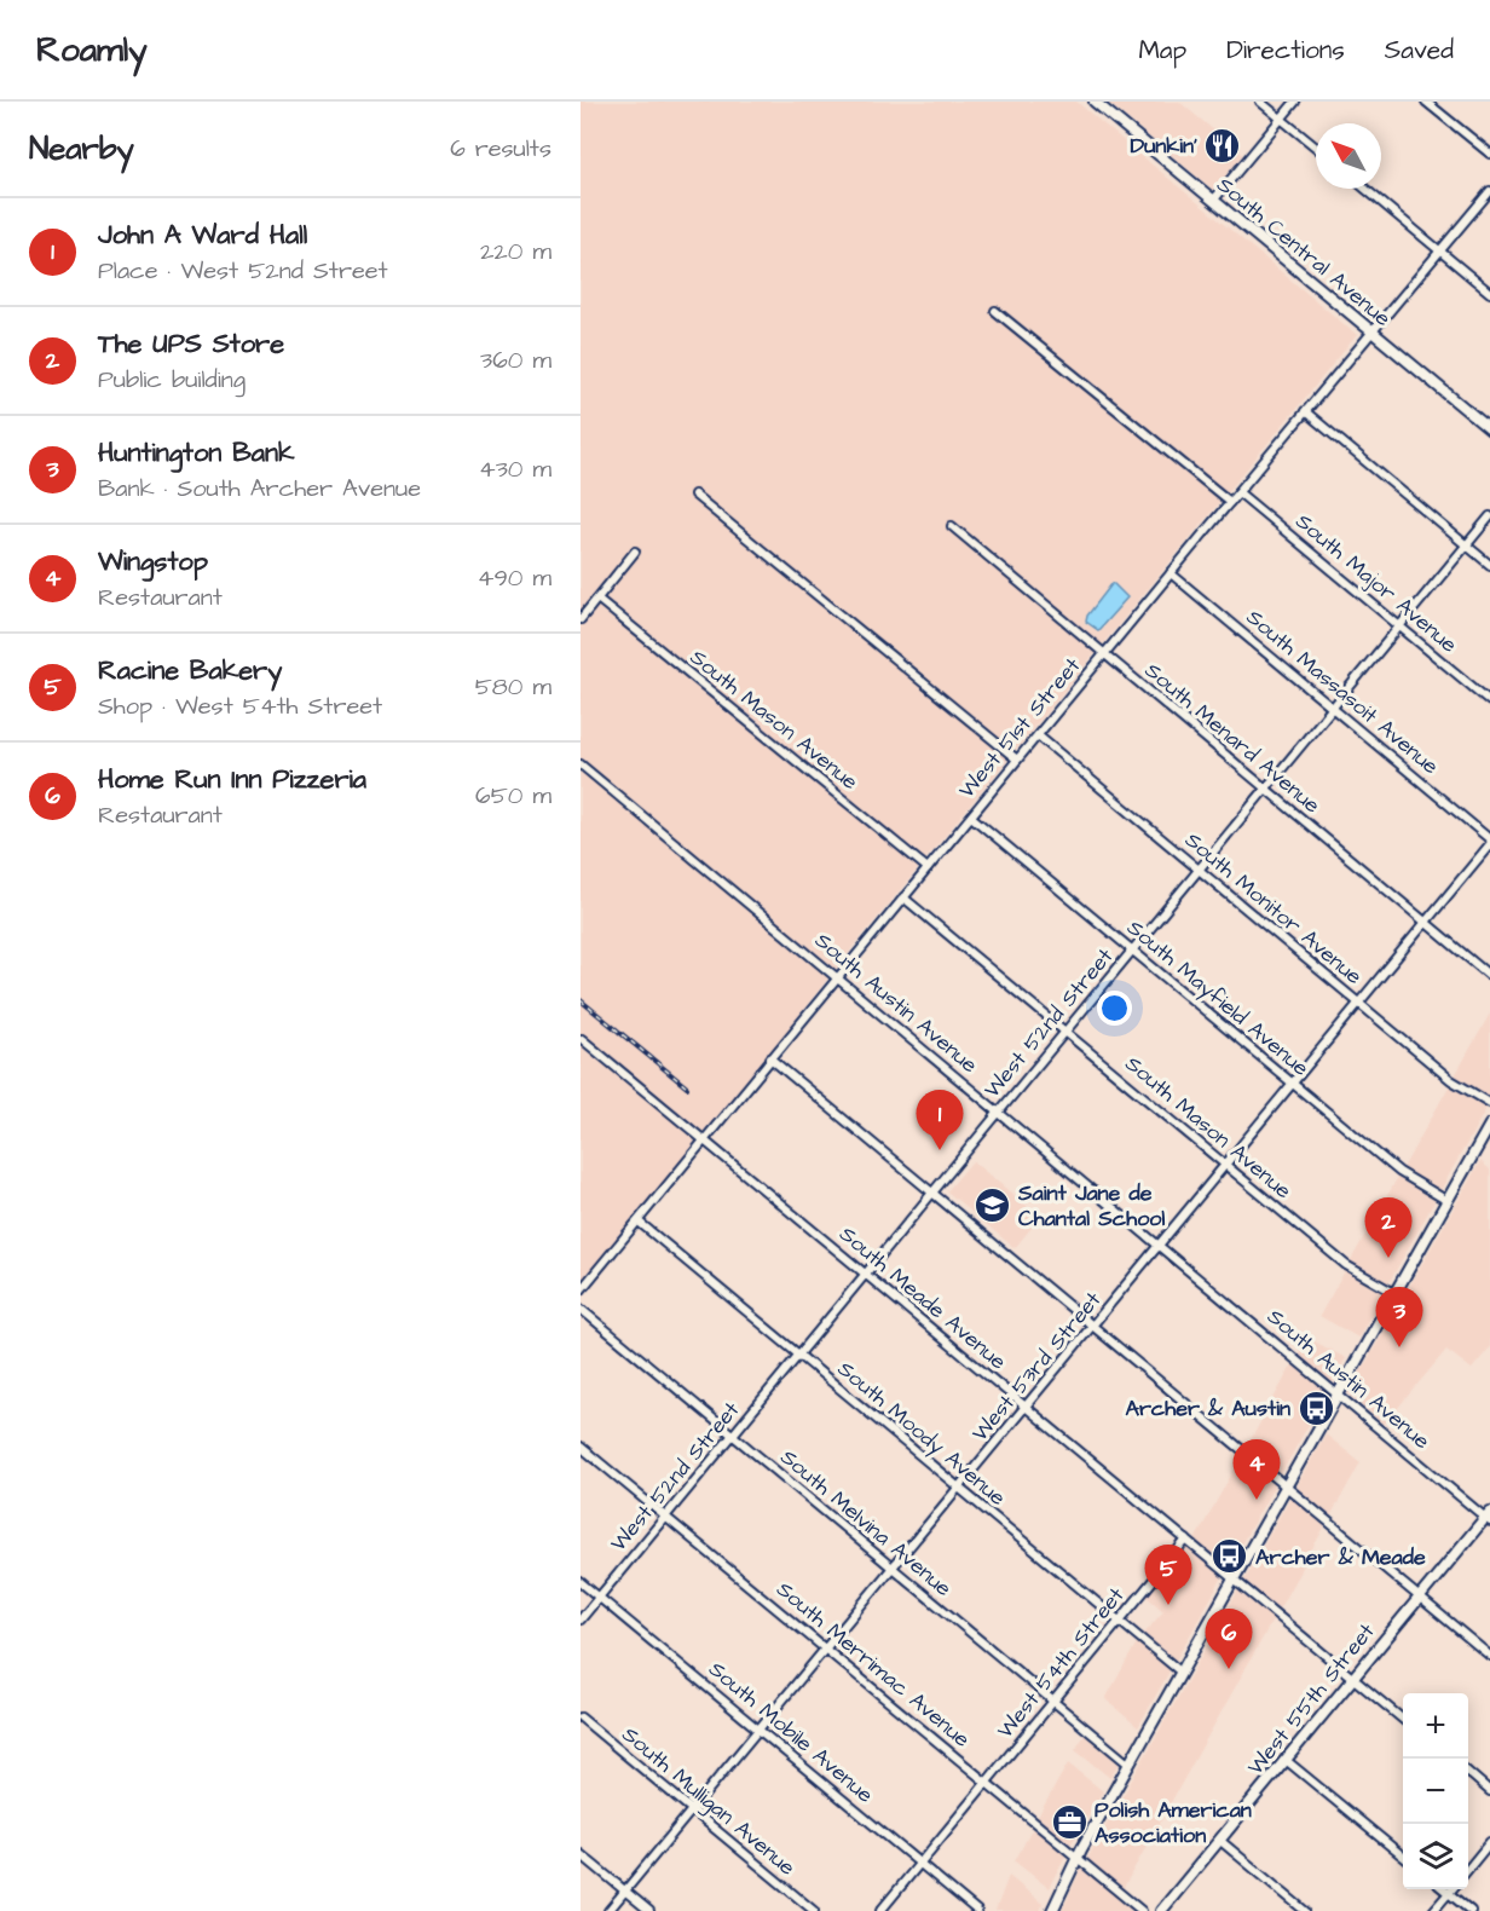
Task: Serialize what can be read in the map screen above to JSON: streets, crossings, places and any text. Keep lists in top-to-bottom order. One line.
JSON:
{"streets":{"main road":["South Central Avenue","West 55th Street"],"street":["South Major Avenue","South Massasoit Avenue","South Mason Avenue","West 51st Street","South Menard Avenue","South Monitor Avenue","South Mayfield Avenue","South Austin Avenue","West 52nd Street","South Meade Avenue","West 53rd Street","South Moody Avenue","South Melvina Avenue","West 54th Street","South Merrimac Avenue","South Mobile Avenue","South Mulligan Avenue"]},"crossings":[["South Central Avenue","West 51st Street"],["South Major Avenue","West 51st Street"],["South Major Avenue","West 52nd Street"],["South Massasoit Avenue","West 51st Street"],["South Massasoit Avenue","West 52nd Street"],["South Massasoit Avenue","West 53rd Street"],["South Mason Avenue","West 51st Street"],["South Mason Avenue","West 52nd Street"],["South Mason Avenue","West 53rd Street"],["West 51st Street","South Menard Avenue"],["West 51st Street","South Monitor Avenue"],["West 51st Street","South Mayfield Avenue"],["West 51st Street","South Austin Avenue"],["West 51st Street","South Meade Avenue"],["West 51st Street","South Moody Avenue"],["South Menard Avenue","West 52nd Street"],["South Menard Avenue","West 53rd Street"],["South Monitor Avenue","West 52nd Street"],["South Monitor Avenue","West 53rd Street"],["South Mayfield Avenue","West 52nd Street"],["South Mayfield Avenue","West 53rd Street"],["South Austin Avenue","West 52nd Street"],["South Austin Avenue","West 53rd Street"],["South Austin Avenue","West 55th Street"],["West 52nd Street","South Meade Avenue"],["West 52nd Street","South Moody Avenue"],["West 52nd Street","South Melvina Avenue"],["West 52nd Street","South Merrimac Avenue"],["West 52nd Street","South Mobile Avenue"],["South Meade Avenue","West 53rd Street"],["South Meade Avenue","West 54th Street"],["South Meade Avenue","West 55th Street"],["West 53rd Street","South Moody Avenue"],["West 53rd Street","South Melvina Avenue"],["West 53rd Street","South Merrimac Avenue"],["West 53rd Street","South Mobile Avenue"],["West 53rd Street","South Mulligan Avenue"],["South Moody Avenue","West 54th Street"],["South Melvina Avenue","West 54th Street"],["West 54th Street","South Merrimac Avenue"],["West 54th Street","South Mobile Avenue"]],"places":{"restaurant":["Dunkin'"],"school or university":["Saint Jane de Chantal School"],"bus stop":["Archer & Austin","Archer & Meade"],"office":["Polish American Association"]},"north":"top left","page":{"header":"Roamly","nav":["Map","Directions","Saved"],"heading":["Nearby","6 results"],"list":[{"mark":"1","name":"John A Ward Hall","note":"Place · West 52nd Street","value":"220 m"},{"mark":"2","name":"The UPS Store","note":"Public building","value":"360 m"},{"mark":"3","name":"Huntington Bank","note":"Bank · South Archer Avenue","value":"430 m"},{"mark":"4","name":"Wingstop","note":"Restaurant","value":"490 m"},{"mark":"5","name":"Racine Bakery","note":"Shop · West 54th Street","value":"580 m"},{"mark":"6","name":"Home Run Inn Pizzeria","note":"Restaurant","value":"650 m"}],"pins":["1","2","3","4","5","6"],"map_buttons":["+","−"]}}
